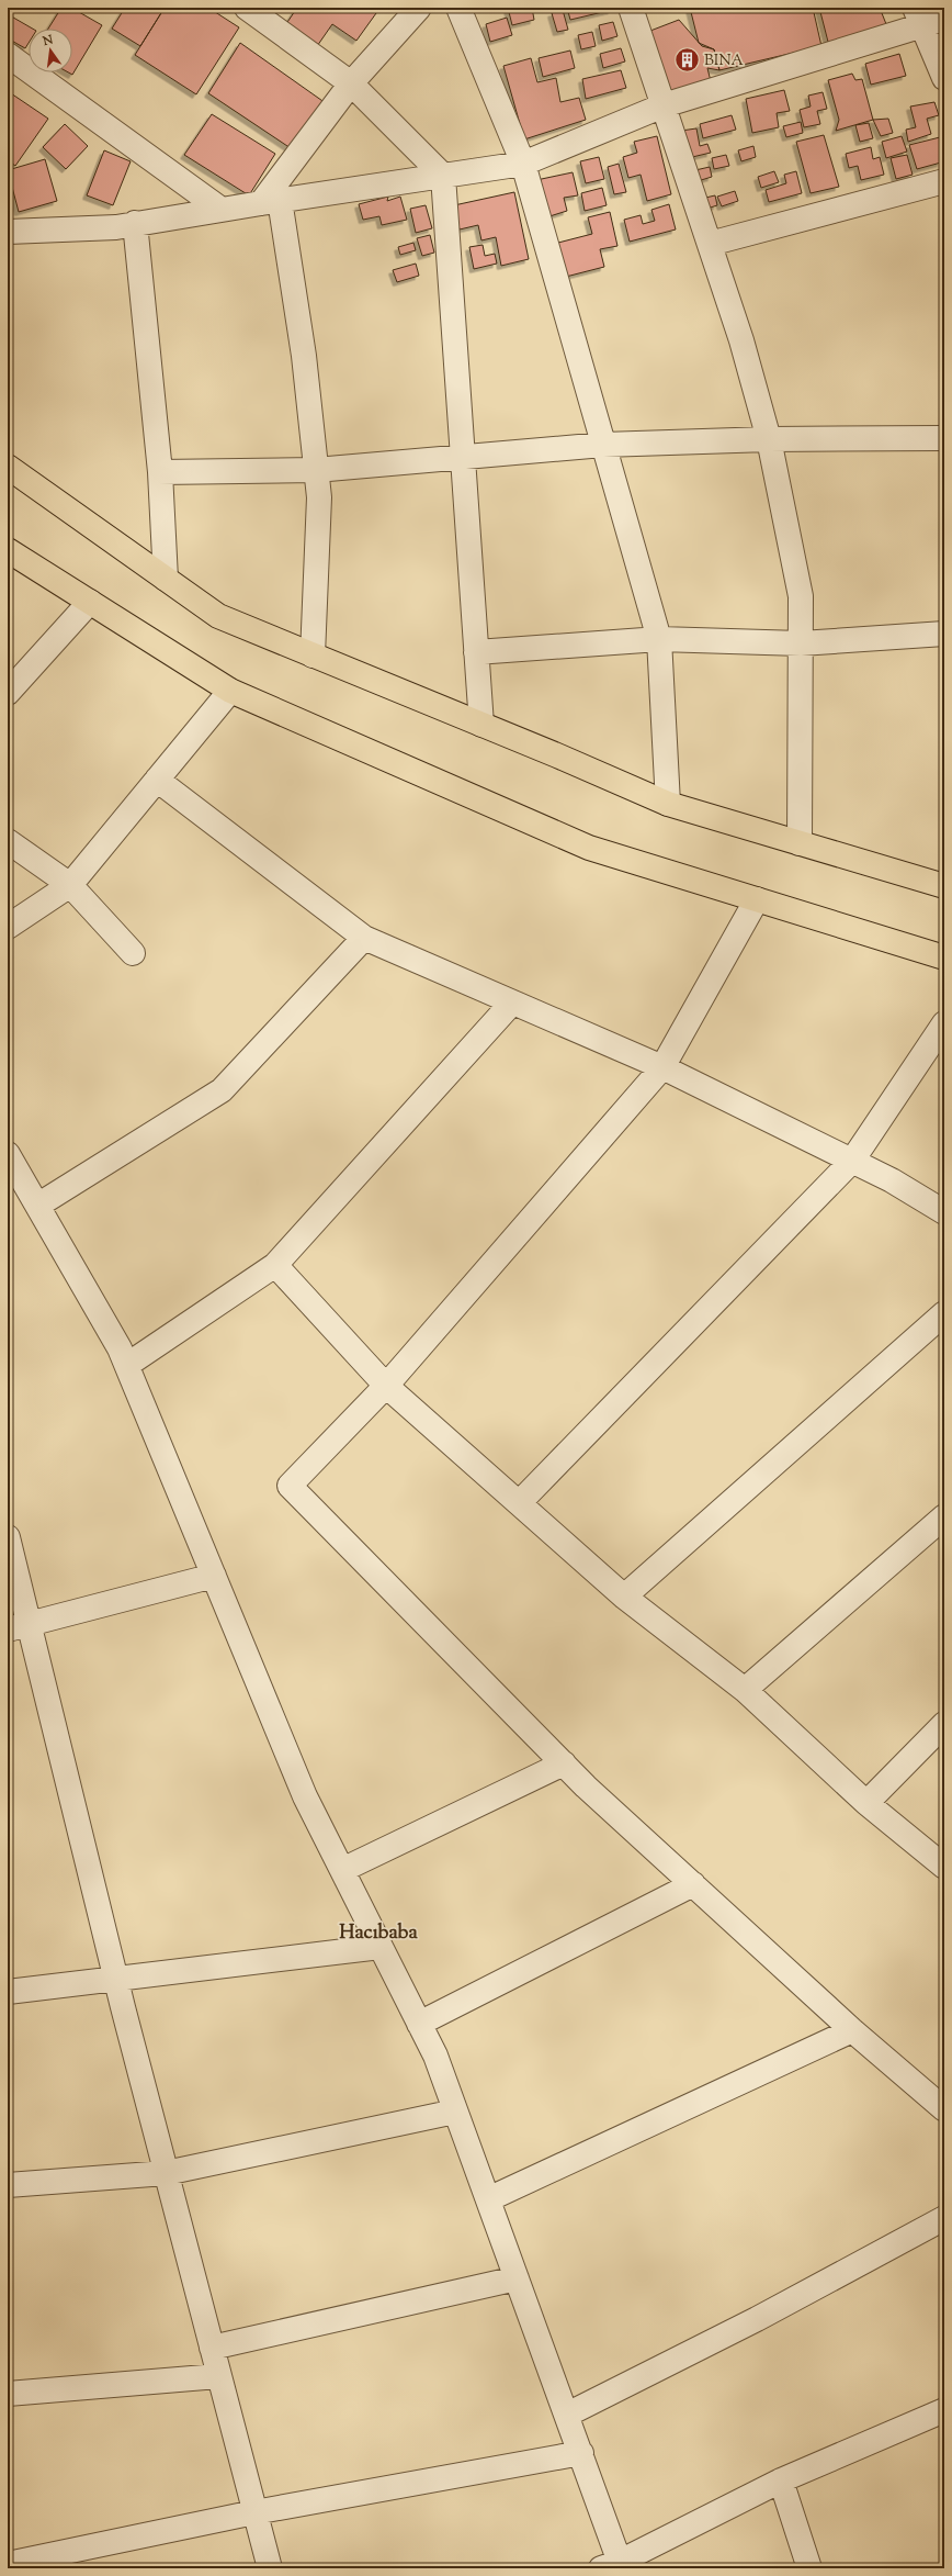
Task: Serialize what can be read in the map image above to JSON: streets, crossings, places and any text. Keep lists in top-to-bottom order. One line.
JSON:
{"districts":["Hacıbaba"],"places":{"building":["BINA"]},"north":"top"}
